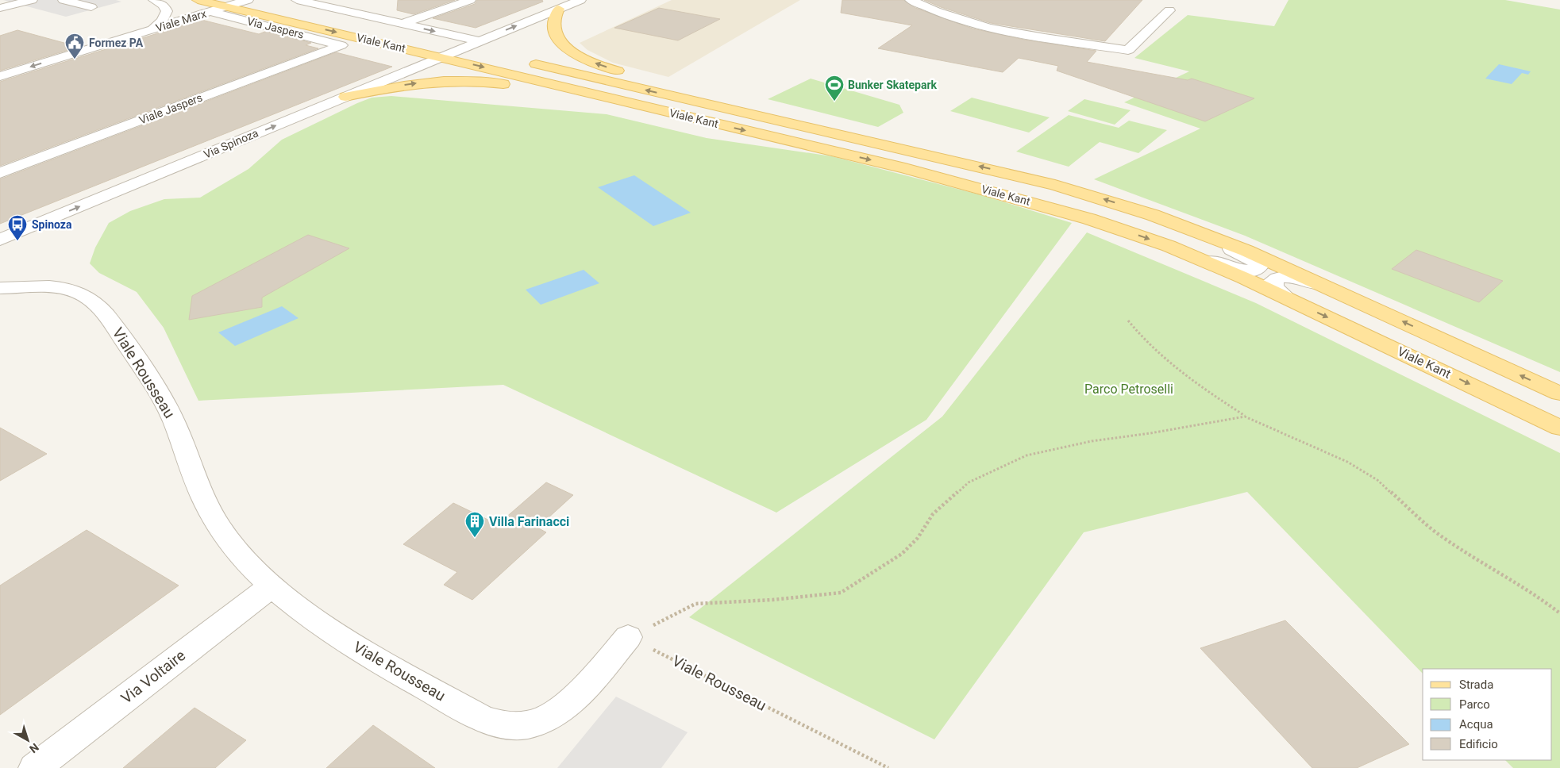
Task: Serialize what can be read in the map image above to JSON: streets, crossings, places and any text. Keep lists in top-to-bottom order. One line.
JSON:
{"streets":{"main road":["Viale Kant"],"street":["Viale Marx","Via Jaspers","Viale Jaspers","Via Spinoza","Viale Rousseau","Via Voltaire"]},"crossings":[["Viale Marx","Via Jaspers"],["Viale Marx","Viale Kant"],["Via Jaspers","Viale Jaspers"],["Viale Kant","Via Spinoza"],["Viale Rousseau","Via Voltaire"]],"one_way":["Via Spinoza"],"parks":["Parco Petroselli"],"places":{"public building":["Formez PA"],"sports":["Bunker Skatepark"],"bus stop":["Spinoza"],"building":["Villa Farinacci"]},"legend":["Strada","Parco","Acqua","Edificio"],"north":"bottom right"}
